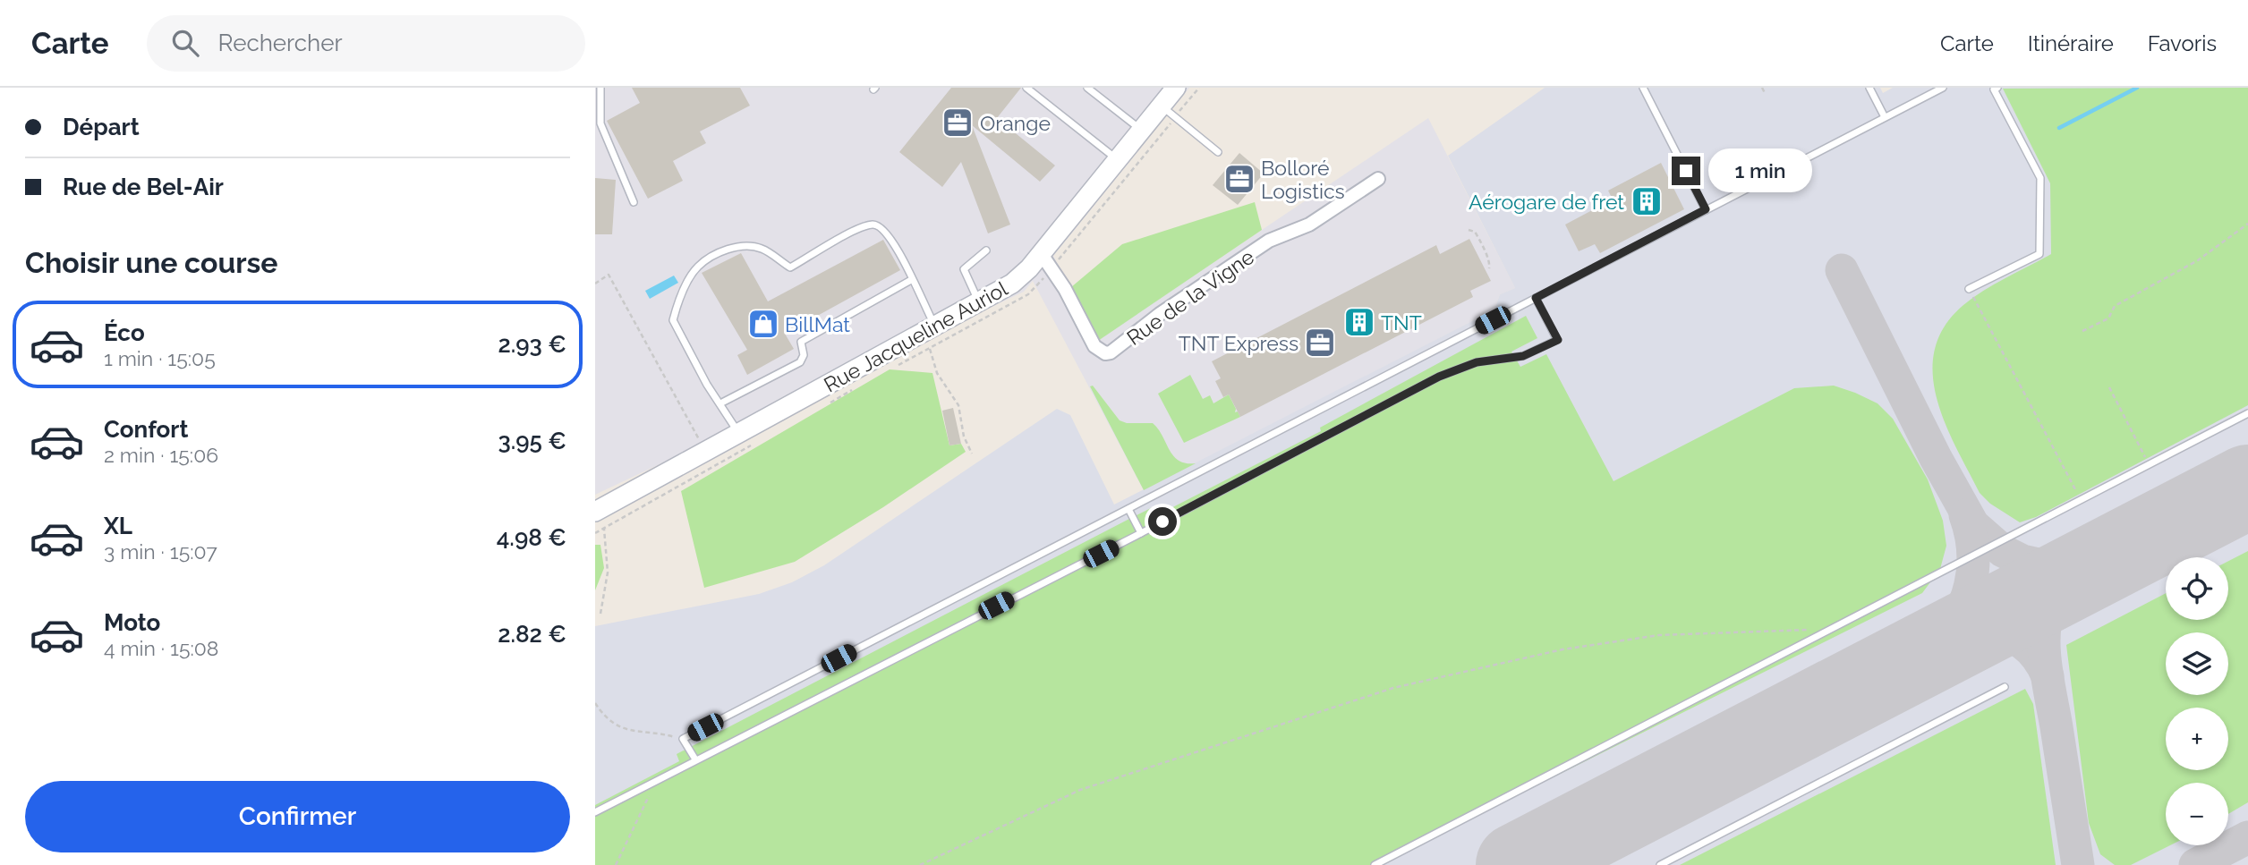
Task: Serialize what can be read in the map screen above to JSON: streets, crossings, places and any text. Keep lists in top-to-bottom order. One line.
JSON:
{"streets":{"street":["Rue de la Vigne","Rue Jacqueline Auriol"]},"crossings":[["Rue de la Vigne","Rue Jacqueline Auriol"]],"places":{"office":["Orange","Bolloré Logistics","TNT Express"],"building":["Aérogare de fret","TNT"],"shop":["BillMat"]},"page":{"header":"Carte","search":"Rechercher","nav":["Carte","Itinéraire","Favoris"],"banner":["Départ","Rue de Bel-Air"],"bubble":"1 min","heading":"Choisir une course","list":[{"name":"Éco","note":"1 min · 15:05","value":"2.93 €"},{"name":"Confort","note":"2 min · 15:06","value":"3.95 €"},{"name":"XL","note":"3 min · 15:07","value":"4.98 €"},{"name":"Moto","note":"4 min · 15:08","value":"2.82 €"}],"map_buttons":["+","−"],"buttons":"Confirmer"}}
